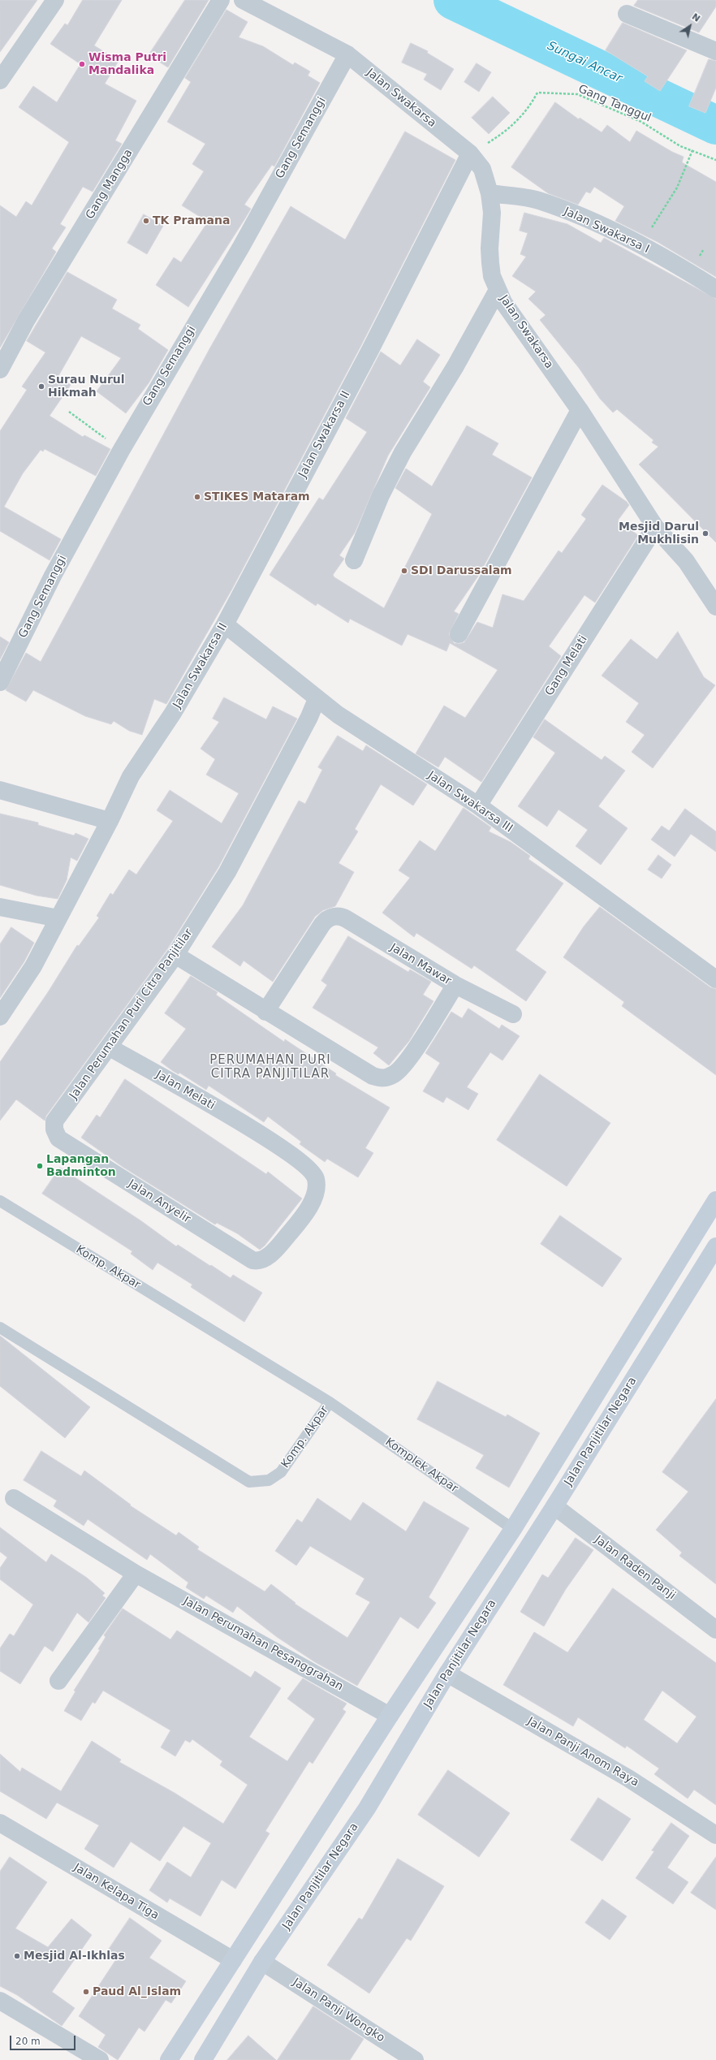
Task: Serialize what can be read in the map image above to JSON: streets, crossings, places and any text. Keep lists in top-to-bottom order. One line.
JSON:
{"streets":{"main road":["Jalan Panjitilar Negara"],"street":["Jalan Swakarsa","Gang Semanggi","Gang Mangga","Jalan Swakarsa I","Jalan Swakarsa II","Gang Melati","Jalan Swakarsa III","Jalan Mawar","Jalan Perumahan Puri Citra Panjitilar","Jalan Melati","Jalan Anyelir","Jalan Raden Panji","Jalan Perumahan Pesanggrahan","Jalan Panji Anom Raya","Jalan Kelapa Tiga","Jalan Panji Wongko"],"lane":["Komp. Akpar","Komplek Akpar"],"path":["Gang Tanggul"]},"crossings":[["Jalan Swakarsa","Gang Tanggul"],["Jalan Swakarsa","Gang Semanggi"],["Jalan Swakarsa","Jalan Swakarsa I"],["Jalan Swakarsa","Jalan Swakarsa II"],["Jalan Swakarsa","Gang Melati"],["Gang Tanggul","Jalan Swakarsa II"],["Jalan Swakarsa II","Jalan Swakarsa III"],["Gang Melati","Jalan Swakarsa III"],["Jalan Swakarsa III","Jalan Perumahan Puri Citra Panjitilar"],["Jalan Mawar","Jalan Perumahan Puri Citra Panjitilar"],["Jalan Perumahan Puri Citra Panjitilar","Jalan Melati"],["Jalan Perumahan Puri Citra Panjitilar","Jalan Anyelir"],["Jalan Melati","Jalan Anyelir"],["Komp. Akpar","Komplek Akpar"],["Jalan Panjitilar Negara","Jalan Raden Panji"],["Jalan Panjitilar Negara","Jalan Panji Anom Raya"],["Jalan Panjitilar Negara","Jalan Panji Wongko"]],"districts":["PERUMAHAN PURI CITRA PANJITILAR"],"water":["Sungai Ancar"],"places":["Wisma Putri Mandalika","TK Pramana","Surau Nurul Hikmah","STIKES Mataram","Mesjid Darul Mukhlisin","SDI Darussalam","Lapangan Badminton","Mesjid Al-Ikhlas","Paud Al_Islam"],"scale_bar":"20 m","north":"top right"}
